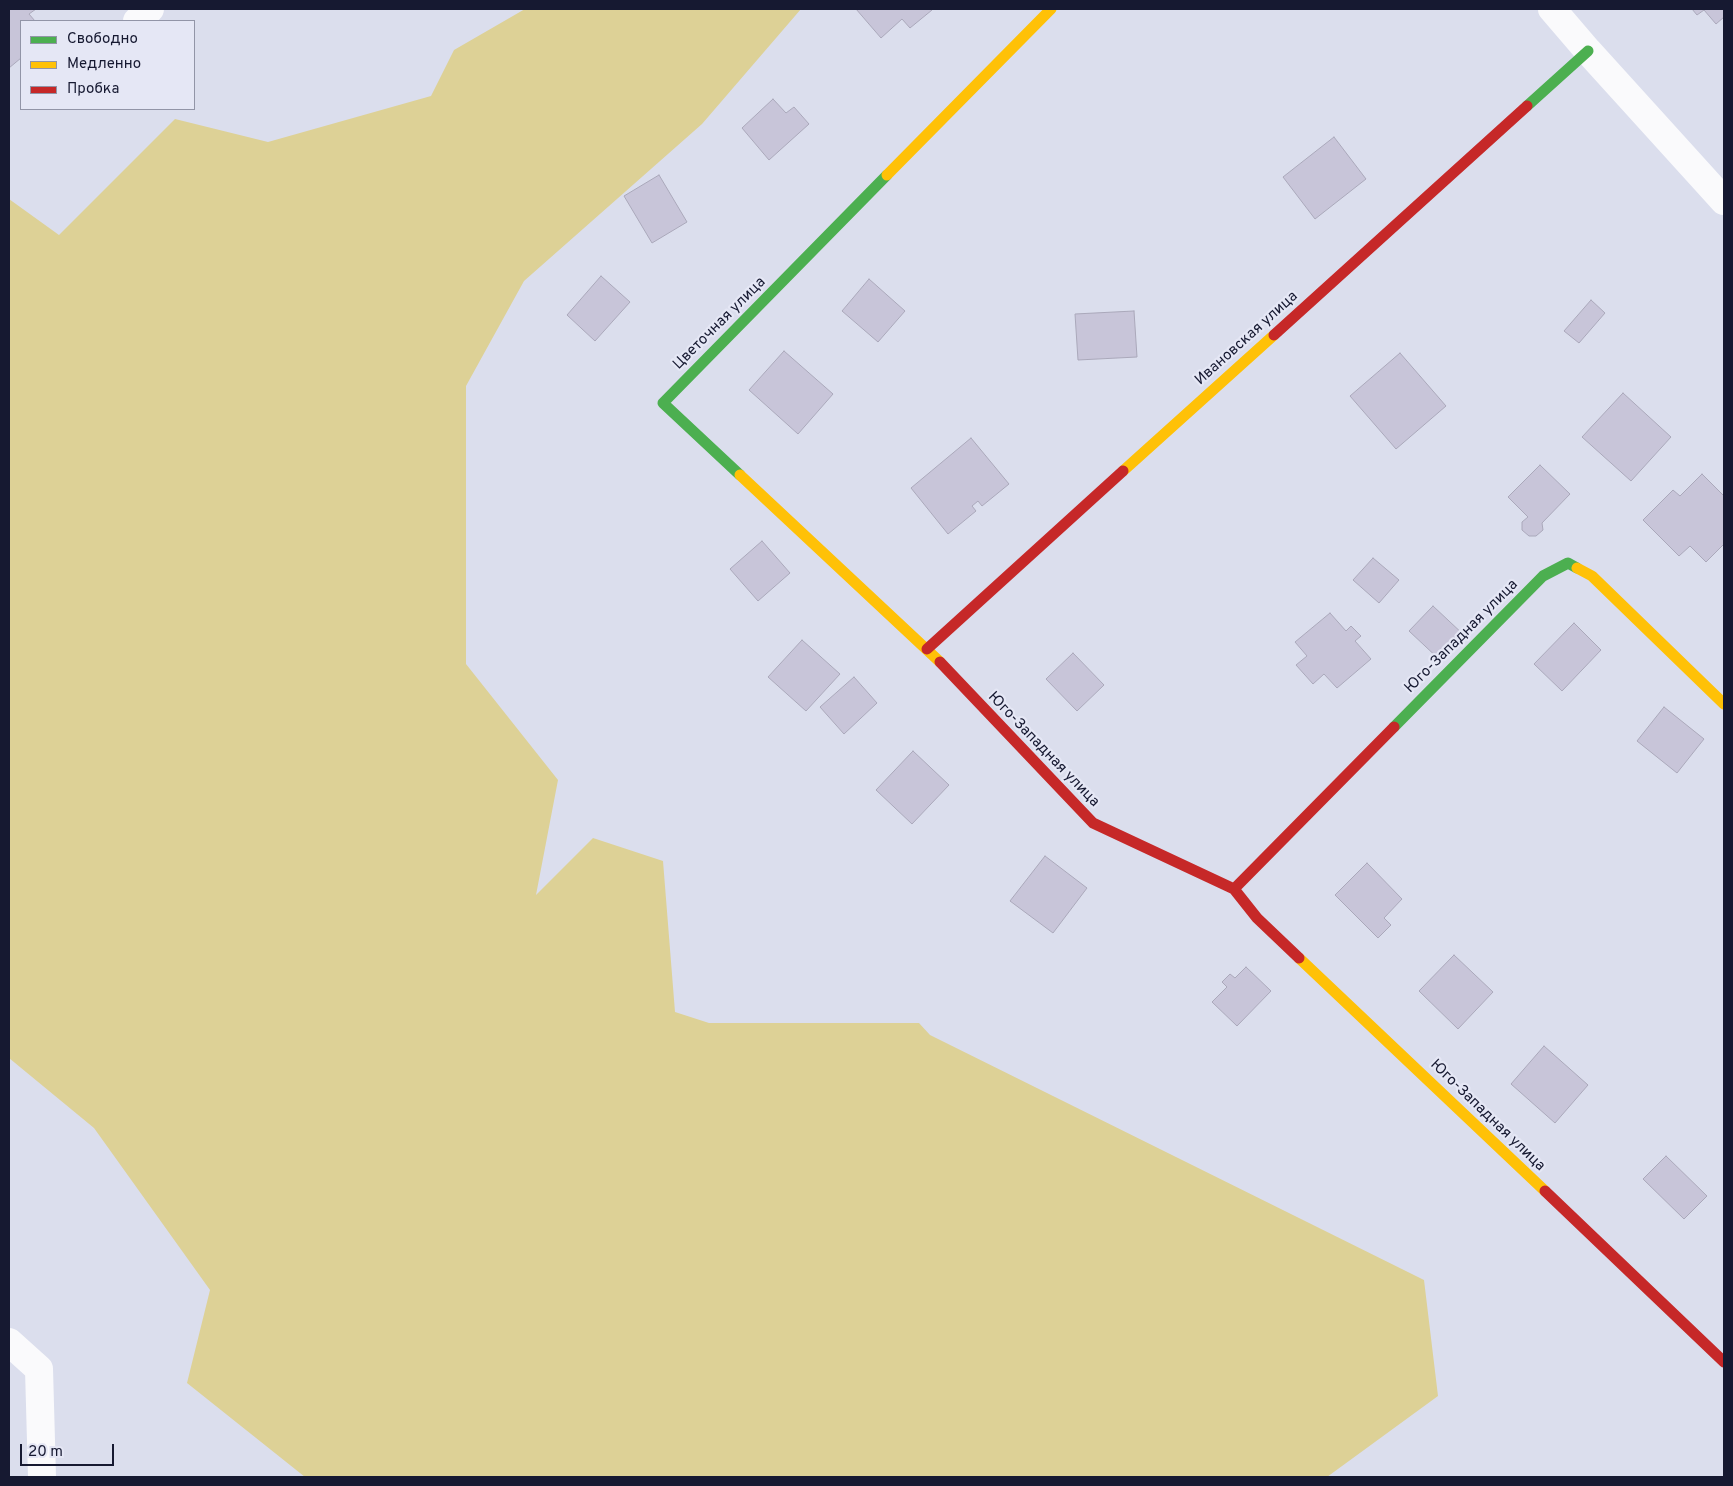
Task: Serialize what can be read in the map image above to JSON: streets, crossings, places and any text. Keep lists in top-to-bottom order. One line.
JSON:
{"streets":{"street":["Цветочная улица","Ивановская улица","Юго-Западная улица"]},"crossings":[["Цветочная улица","Ивановская улица"],["Цветочная улица","Юго-Западная улица"],["Ивановская улица","Юго-Западная улица"]],"legend":["Свободно","Медленно","Пробка"],"scale_bar":"20 m"}
